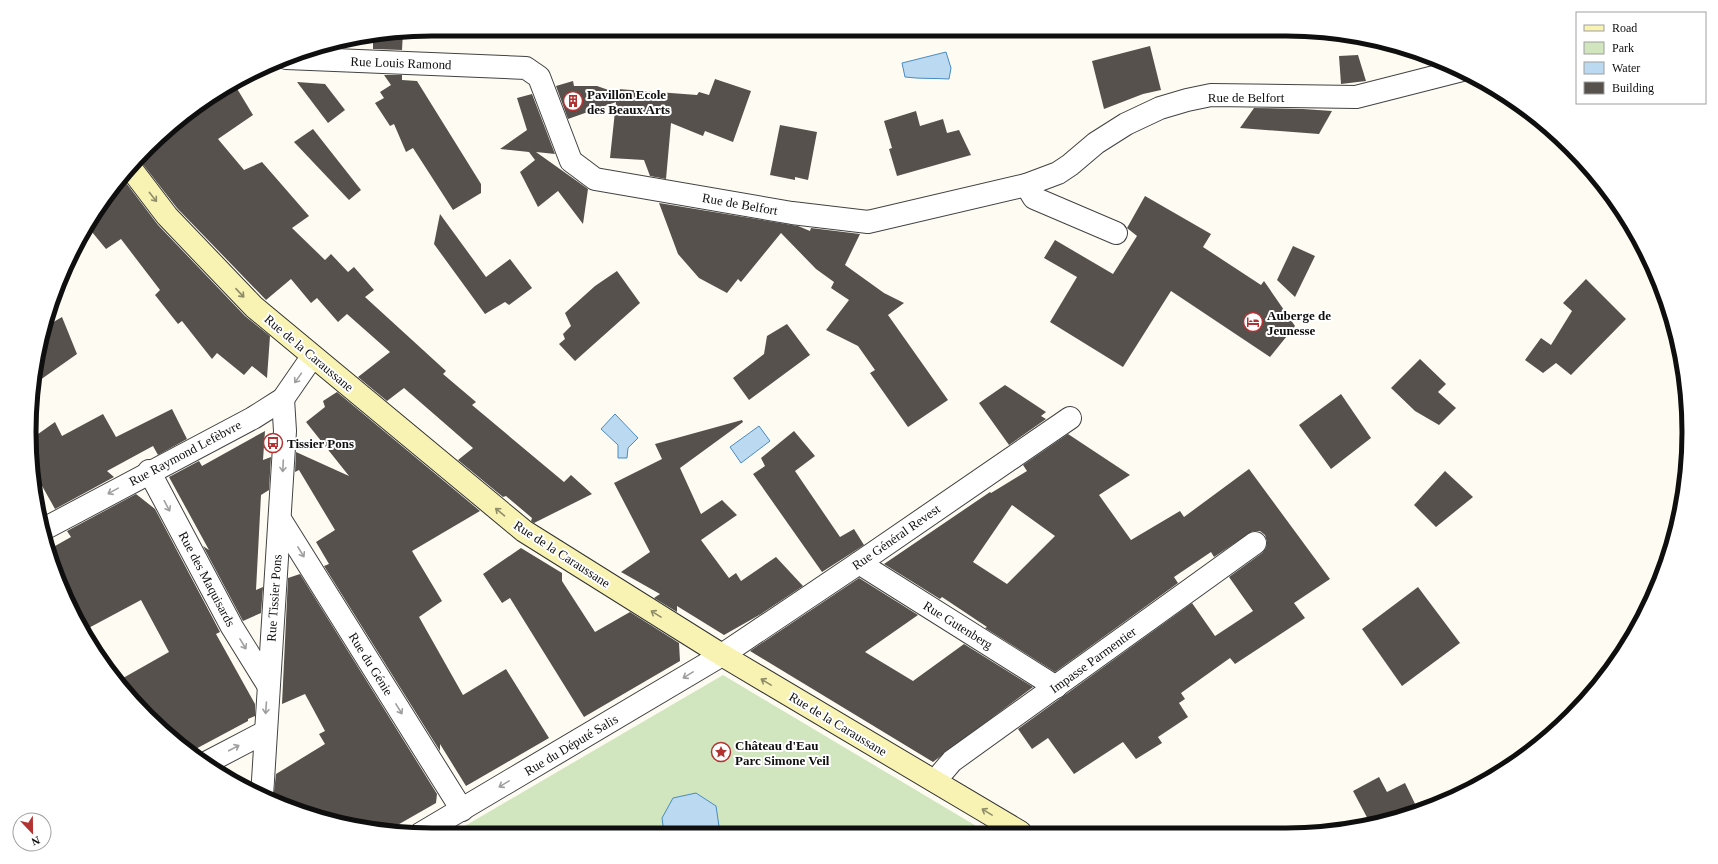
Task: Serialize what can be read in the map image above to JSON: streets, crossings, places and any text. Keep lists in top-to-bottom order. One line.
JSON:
{"streets":{"street":["Rue Louis Ramond","Rue de Belfort","Rue de la Caraussane","Rue Raymond Lefèbvre","Rue Général Revest","Rue des Maquisards","Rue Tissier Pons","Rue Gutenberg","Impasse Parmentier","Rue du Génie","Rue du Député Salis"]},"crossings":[["Rue Louis Ramond","Rue de Belfort"],["Rue de la Caraussane","Rue Raymond Lefèbvre"],["Rue de la Caraussane","Rue Général Revest"],["Rue de la Caraussane","Impasse Parmentier"],["Rue de la Caraussane","Rue du Député Salis"],["Rue Raymond Lefèbvre","Rue des Maquisards"],["Rue Raymond Lefèbvre","Rue Tissier Pons"],["Rue Général Revest","Rue Gutenberg"],["Rue Général Revest","Rue du Député Salis"],["Rue des Maquisards","Rue Tissier Pons"],["Rue Tissier Pons","Rue du Génie"],["Rue Gutenberg","Impasse Parmentier"],["Rue du Génie","Rue du Député Salis"]],"one_way":["Rue Raymond Lefèbvre","Rue des Maquisards","Rue Tissier Pons","Rue du Génie","Rue du Député Salis"],"places":{"building":["Pavillon Ecole des Beaux Arts"],"hotel":["Auberge de Jeunesse"],"bus stop":["Tissier Pons"],"place":["Château d'Eau Parc Simone Veil"]},"legend":["Road","Park","Water","Building"],"north":"bottom"}
